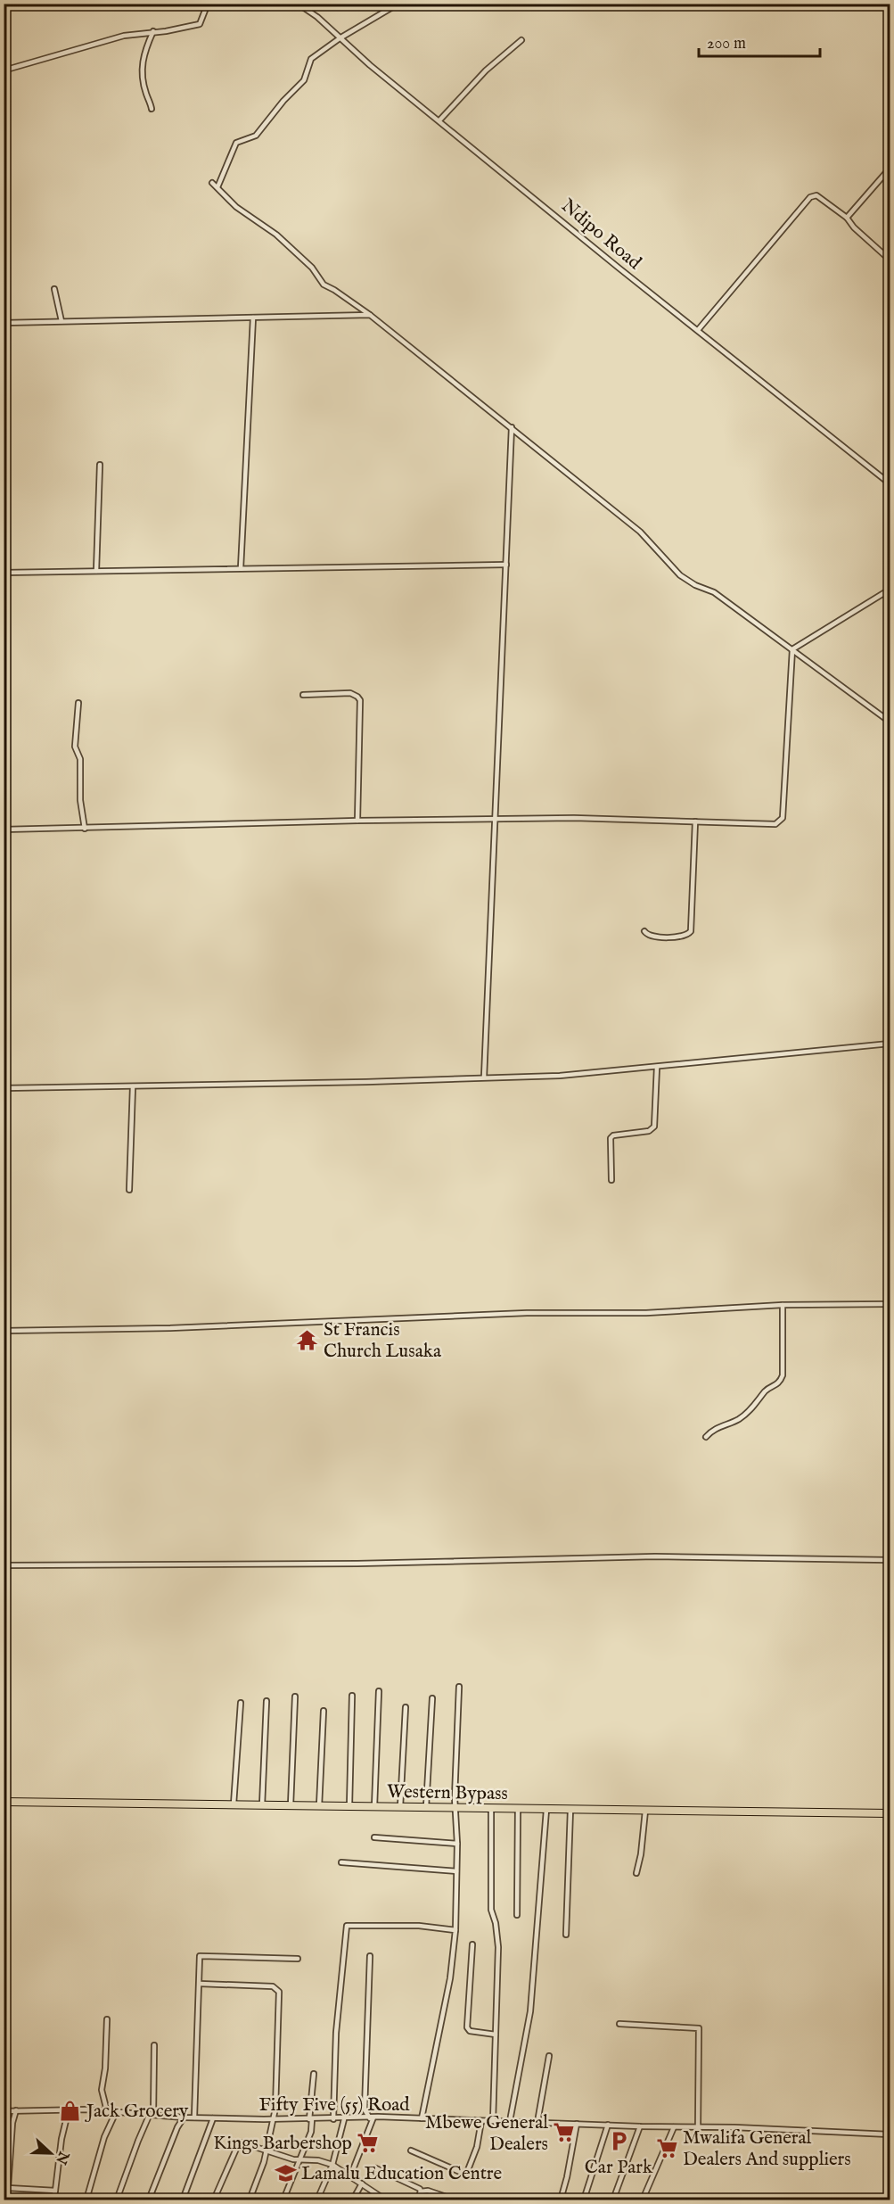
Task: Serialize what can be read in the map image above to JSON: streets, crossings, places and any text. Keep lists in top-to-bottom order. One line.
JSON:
{"streets":{"main road":["Western Bypass"],"street":["Ndipo Road","Fifty Five (55) Road"]},"places":{"temple":["St Francis Church Lusaka"],"shop":["Jack Grocery"],"supermarket":["Mbewe General Dealers","Kings Barbershop","Mwalifa General Dealers And suppliers"],"parking":["Car Park"],"school or university":["Lamalu Education Centre"]},"scale_bar":"200 m","north":"right"}
